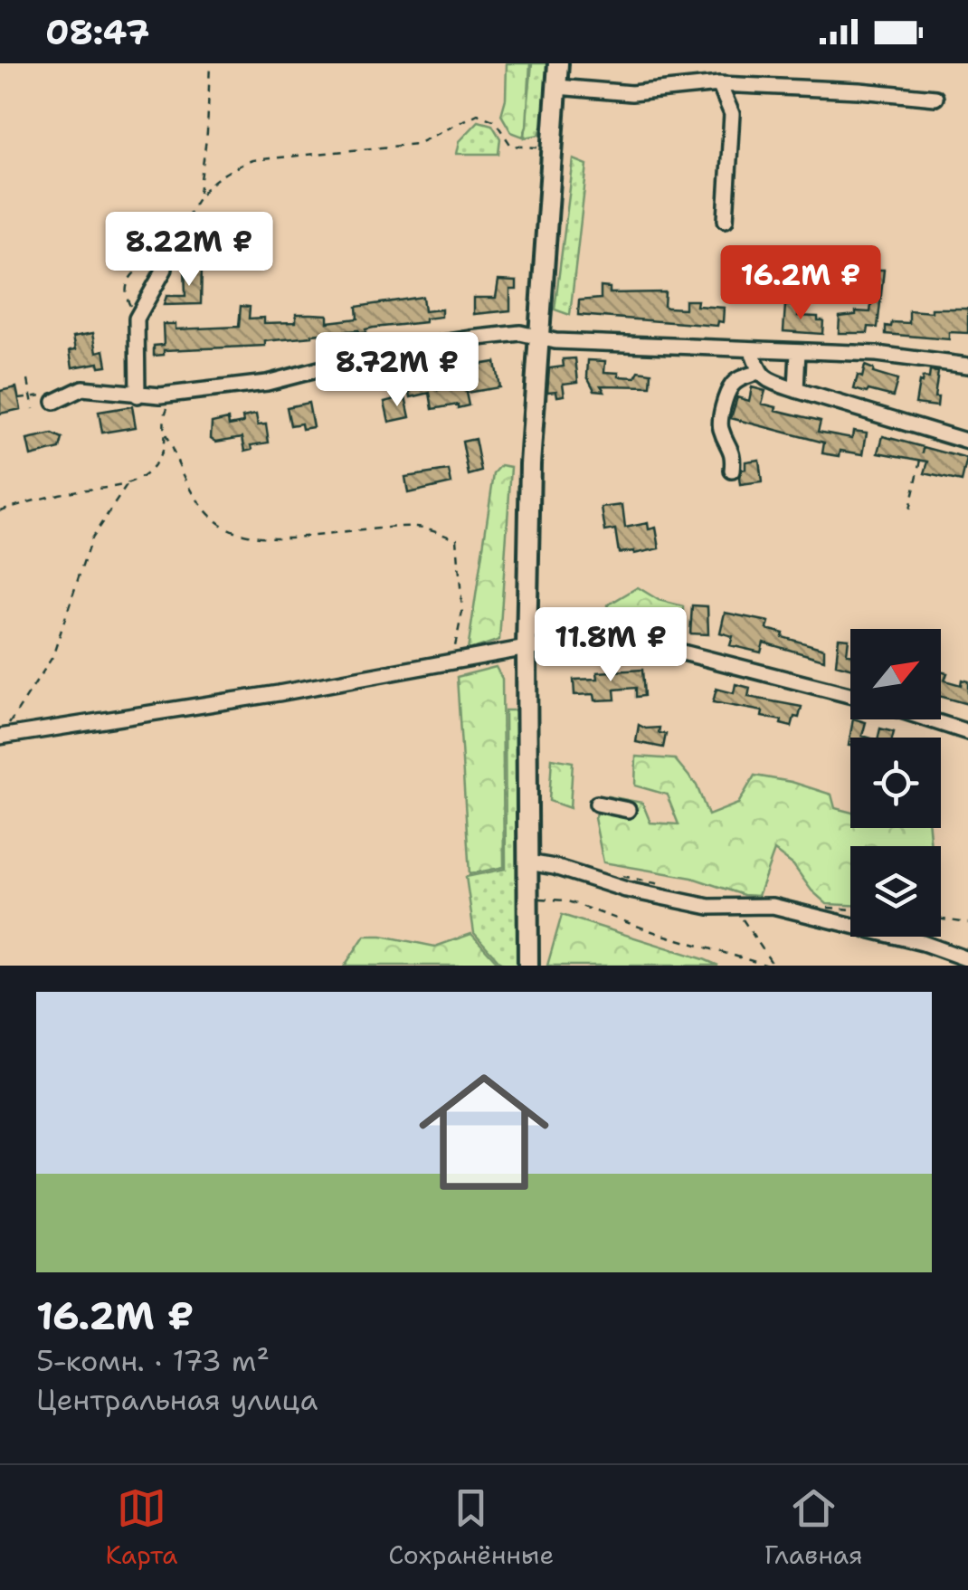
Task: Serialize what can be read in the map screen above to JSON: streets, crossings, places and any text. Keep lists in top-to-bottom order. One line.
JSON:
{"north":"top right","page":{"status":"08:47","price":["8.22M ₽","16.2M ₽","8.72M ₽","11.8M ₽"],"list":[{"name":"16.2M ₽","note":"5-комн. · 173 m² · Центральная улица"}],"tabs":["Карта","Сохранённые","Главная"]}}
